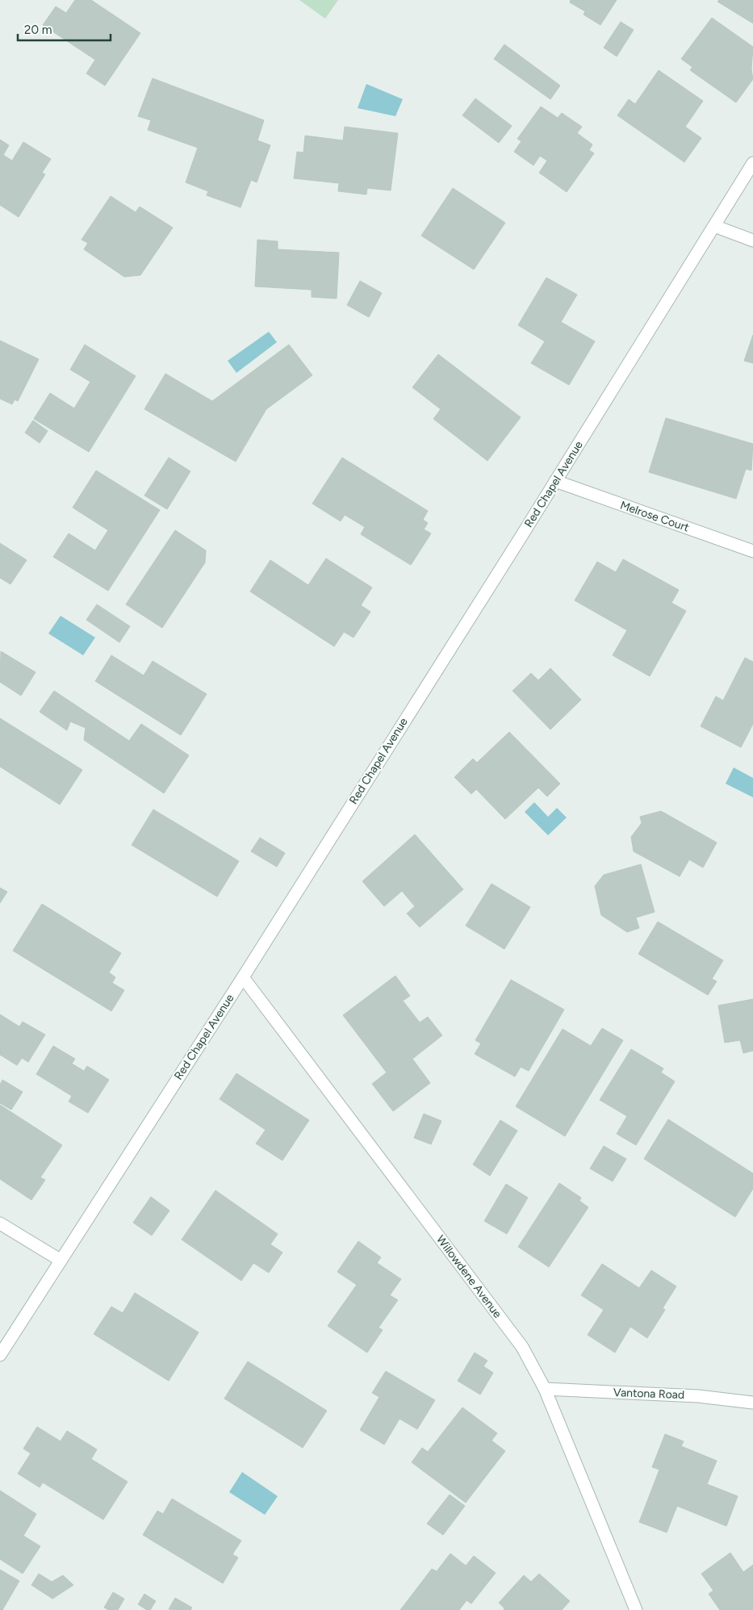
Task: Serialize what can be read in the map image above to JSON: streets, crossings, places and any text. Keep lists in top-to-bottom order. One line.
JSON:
{"streets":{"street":["Red Chapel Avenue","Melrose Court","Willowdene Avenue","Vantona Road"]},"crossings":[["Red Chapel Avenue","Melrose Court"],["Red Chapel Avenue","Willowdene Avenue"],["Willowdene Avenue","Vantona Road"]],"scale_bar":"20 m"}
